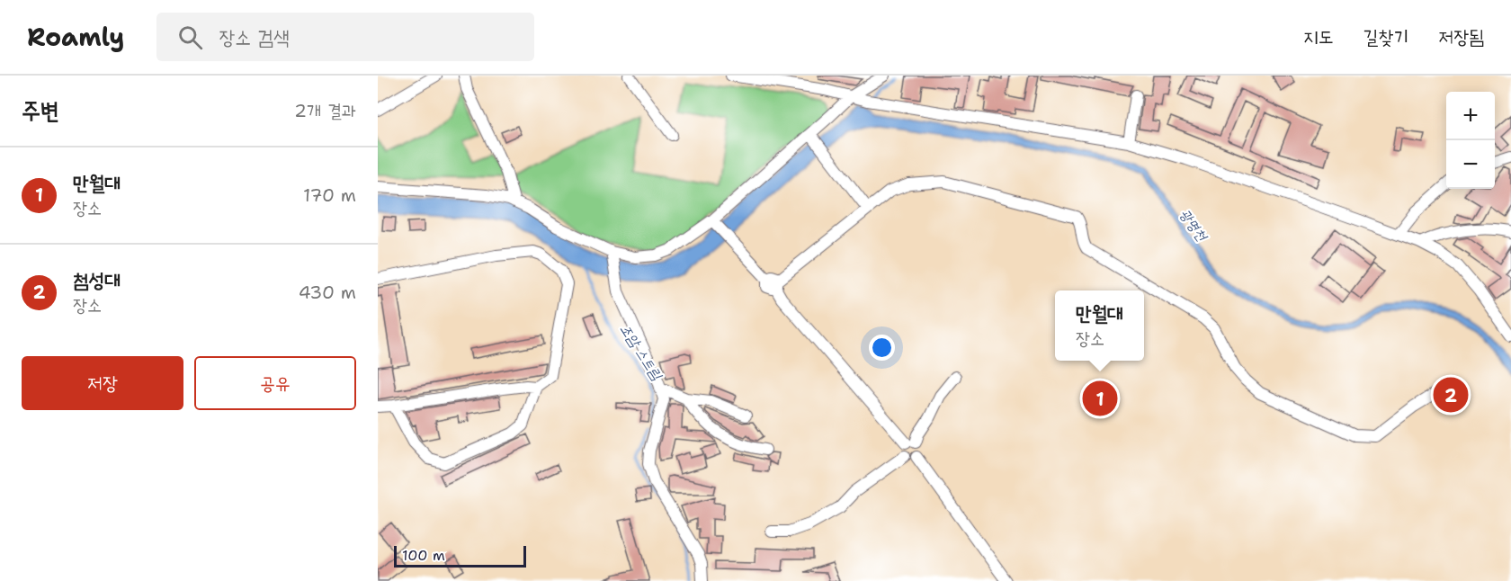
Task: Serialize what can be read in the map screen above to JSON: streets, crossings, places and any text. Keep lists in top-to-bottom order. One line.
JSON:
{"water":["광명천","조암 스트림"],"scale_bar":"100 m","page":{"header":"Roamly","search":"장소 검색","nav":["지도","길찾기","저장됨"],"heading":["주변","2개 결과"],"map_buttons":["+","−"],"list":[{"mark":"1","name":"만월대","note":"장소","value":"170 m"},{"mark":"2","name":"첨성대","note":"장소","value":"430 m"}],"popup":["만월대","장소"],"buttons":["저장","공유"],"pins":["2","1"],"scale":"100 m"}}
